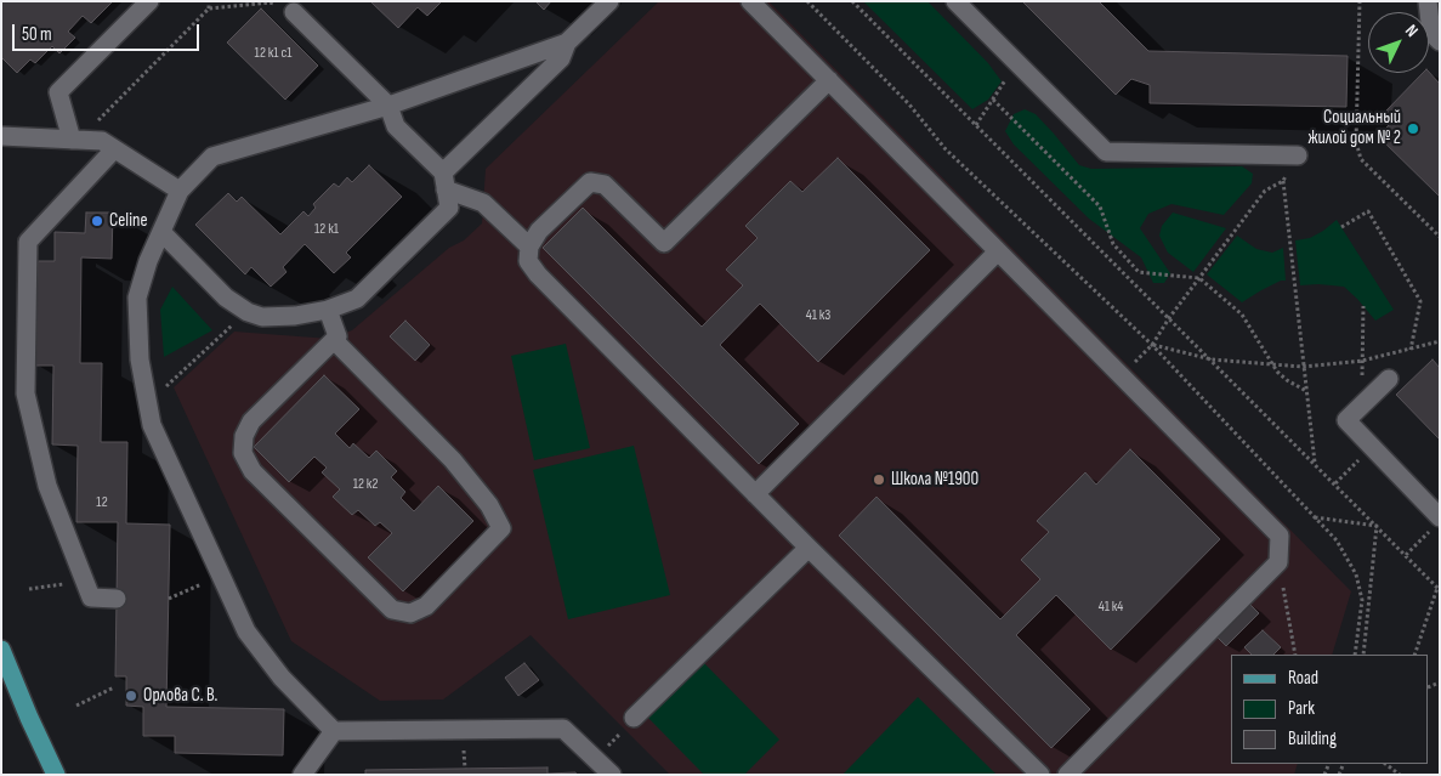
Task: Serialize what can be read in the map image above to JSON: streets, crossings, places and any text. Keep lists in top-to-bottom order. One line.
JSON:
{"places":["Социальный жилой дом № 2","Celine","Школа №1900","Орлова С. В."],"house_numbers":["12 к1 с1","12 к1","41 к3","12 к2","12","41 к4"],"legend":["Road","Park","Building"],"scale_bar":"50 m","north":"top right"}
